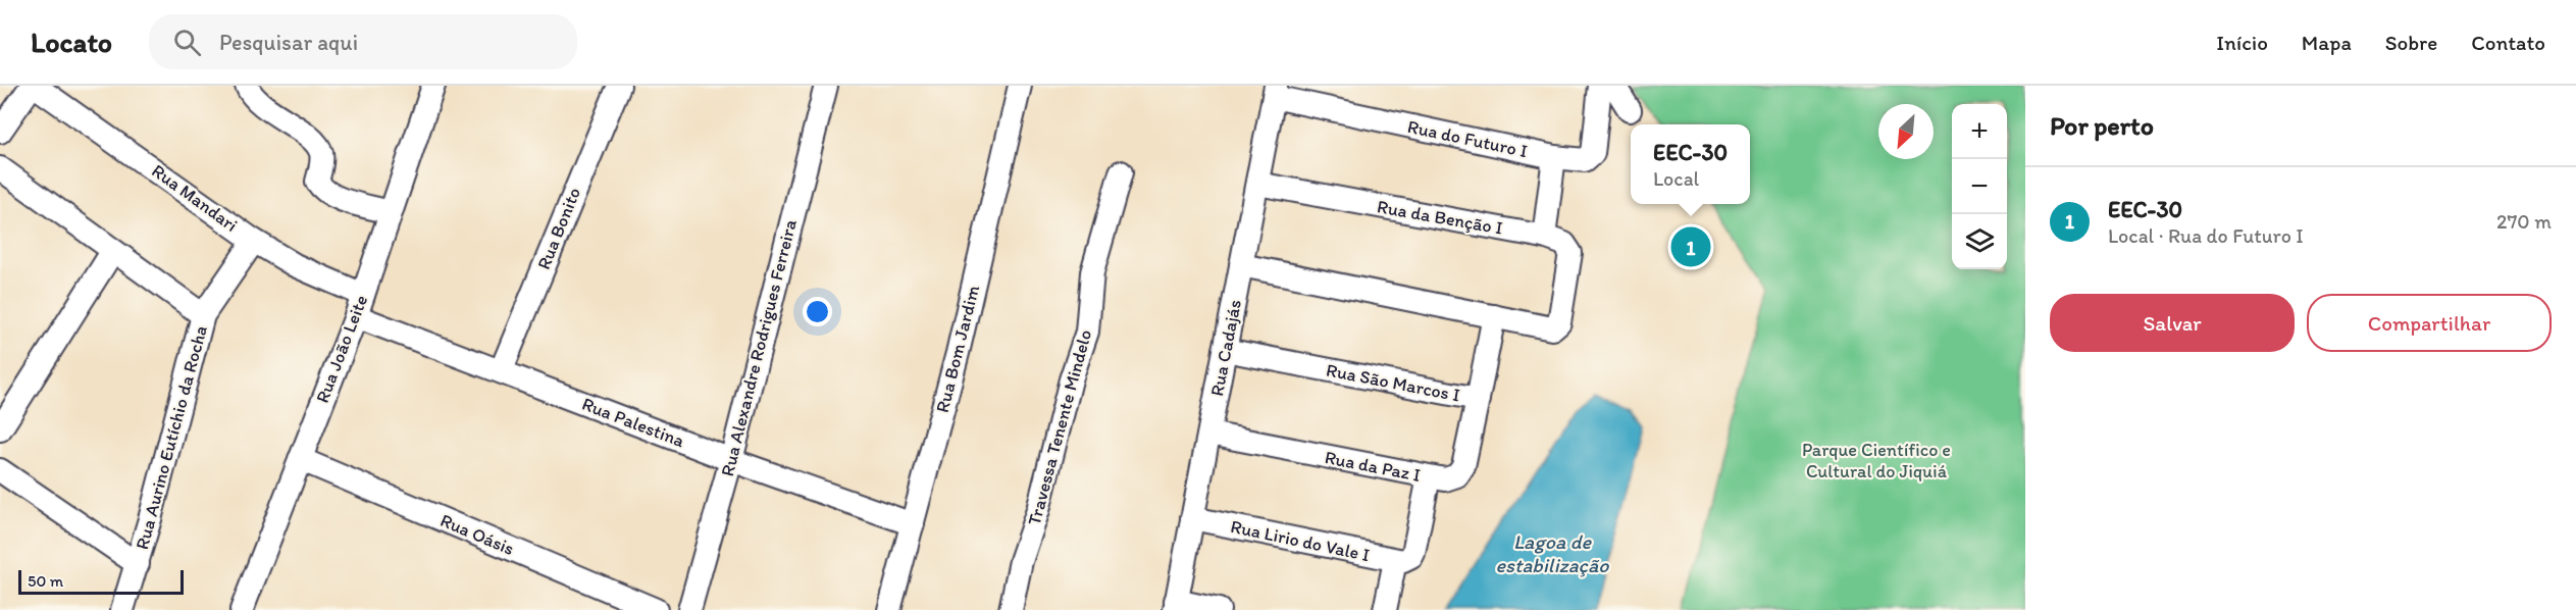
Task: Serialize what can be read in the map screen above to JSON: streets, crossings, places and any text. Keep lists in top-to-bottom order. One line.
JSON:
{"streets":{"street":["Rua do Futuro I","Rua Mandari","Rua da Benção I","Rua Bonito","Rua Alexandre Rodrigues Ferreira","Rua Cadajás","Rua João Leite","Rua Bom Jardim","Rua São Marcos I","Rua Palestina","Travessa Tenente Mindelo","Rua Aurino Eutíchio da Rocha","Rua da Paz I","Rua Oásis","Rua Lirio do Vale I"]},"crossings":[["Rua do Futuro I","Rua Cadajás"],["Rua Mandari","Rua João Leite"],["Rua Mandari","Rua Aurino Eutíchio da Rocha"],["Rua da Benção I","Rua Cadajás"],["Rua Bonito","Rua Palestina"],["Rua Alexandre Rodrigues Ferreira","Rua Palestina"],["Rua Cadajás","Rua São Marcos I"],["Rua Cadajás","Rua da Paz I"],["Rua Cadajás","Rua Lirio do Vale I"],["Rua João Leite","Rua Palestina"],["Rua João Leite","Rua Oásis"],["Rua Bom Jardim","Rua Palestina"],["Rua São Marcos I","Rua da Paz I"]],"water":["Lagoa de estabilização"],"parks":["Parque Científico e Cultural do Jiquiá"],"scale_bar":"50 m","north":"bottom left","page":{"header":"Locato","search":"Pesquisar aqui","nav":["Início","Mapa","Sobre","Contato"],"heading":"Por perto","map_buttons":["+","−"],"popup":["EEC-30","Local"],"list":[{"mark":"1","name":"EEC-30","note":"Local · Rua do Futuro I","value":"270 m"}],"pins":"1","buttons":["Salvar","Compartilhar"],"scale":"50 m"}}
